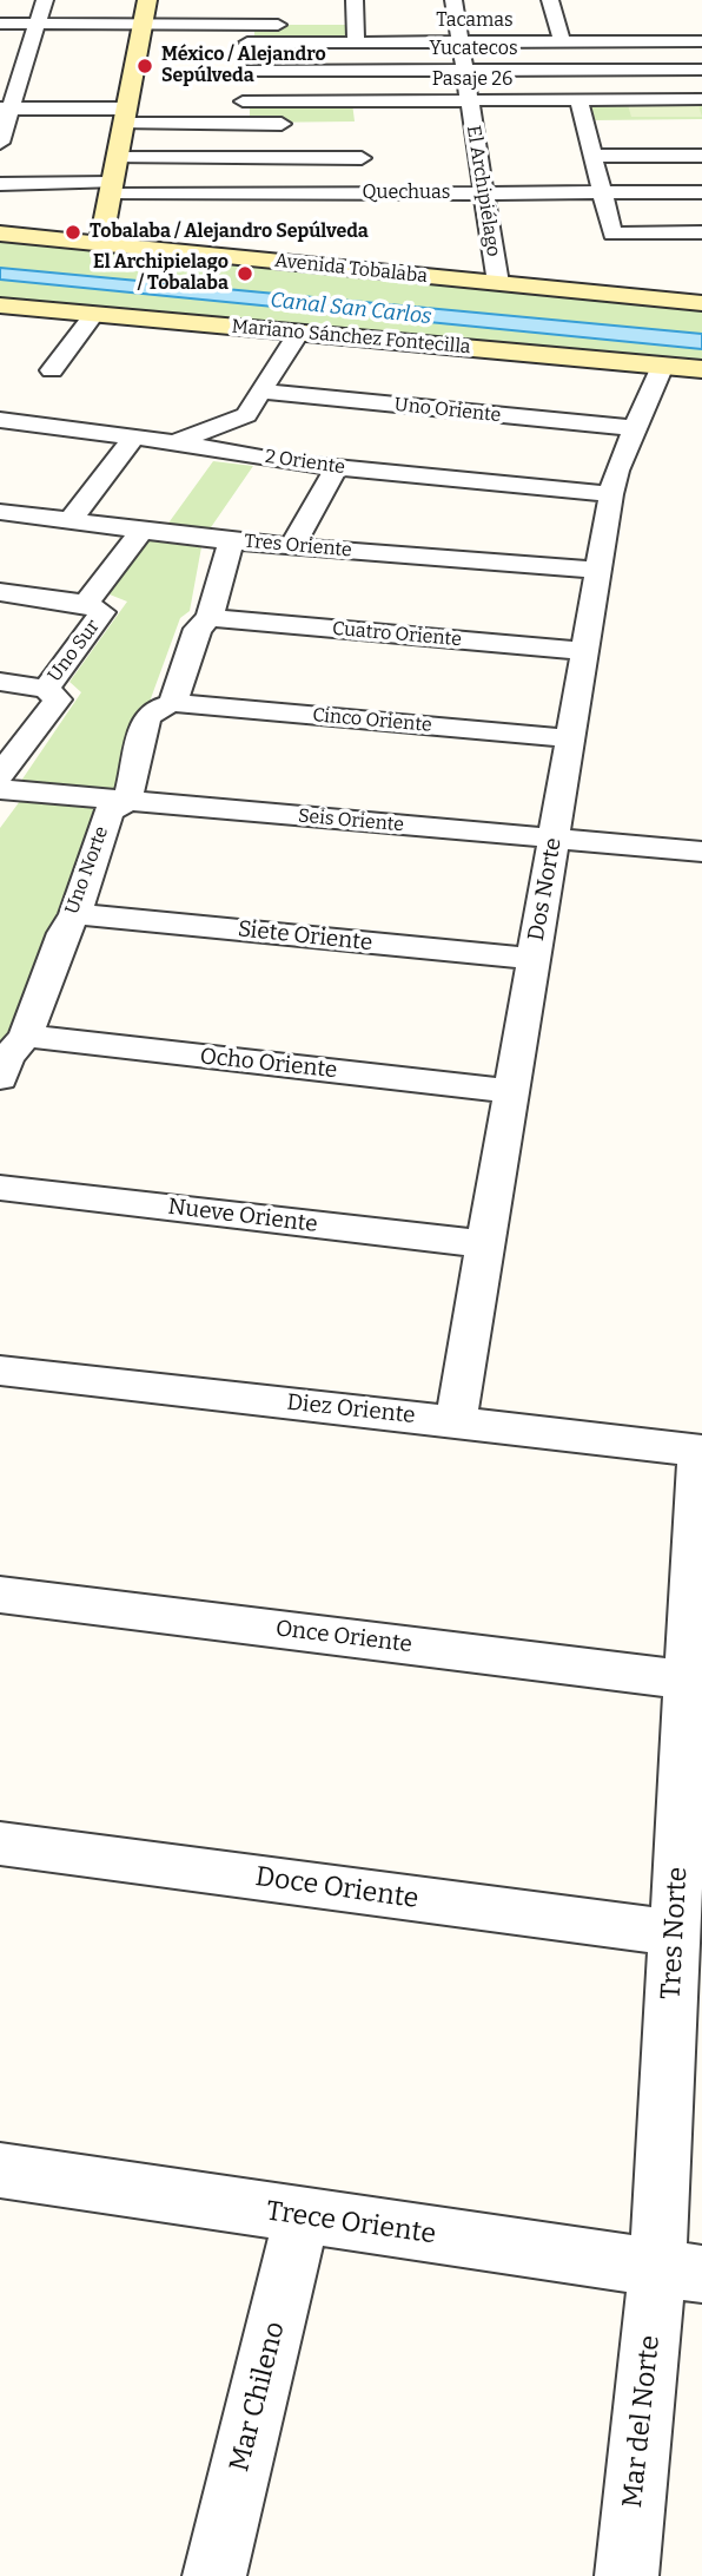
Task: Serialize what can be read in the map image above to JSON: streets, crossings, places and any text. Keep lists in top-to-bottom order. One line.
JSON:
{"streets":{"street":["Tacamas","Yucatecos","Pasaje 26","El Archipiélago","Quechuas","Avenida Tobalaba","Mariano Sánchez Fontecilla","Uno Oriente","2 Oriente","Tres Oriente","Cuatro Oriente","Uno Sur","Cinco Oriente","Seis Oriente","Uno Norte","Dos Norte","Siete Oriente","Ocho Oriente","Nueve Oriente","Diez Oriente","Once Oriente","Doce Oriente","Tres Norte","Trece Oriente","Mar Chileno","Mar del Norte"]},"crossings":[["Tacamas","El Archipiélago"],["Yucatecos","El Archipiélago"],["Pasaje 26","El Archipiélago"],["El Archipiélago","Quechuas"],["El Archipiélago","Avenida Tobalaba"],["Mariano Sánchez Fontecilla","Dos Norte"],["Uno Oriente","Dos Norte"],["2 Oriente","Dos Norte"],["Tres Oriente","Uno Sur"],["Tres Oriente","Dos Norte"],["Cuatro Oriente","Dos Norte"],["Uno Sur","Seis Oriente"],["Cinco Oriente","Uno Norte"],["Cinco Oriente","Dos Norte"],["Seis Oriente","Uno Norte"],["Seis Oriente","Dos Norte"],["Uno Norte","Siete Oriente"],["Uno Norte","Ocho Oriente"],["Dos Norte","Siete Oriente"],["Dos Norte","Ocho Oriente"],["Dos Norte","Nueve Oriente"],["Dos Norte","Diez Oriente"],["Diez Oriente","Tres Norte"],["Once Oriente","Tres Norte"],["Doce Oriente","Tres Norte"],["Tres Norte","Trece Oriente"],["Tres Norte","Mar del Norte"],["Trece Oriente","Mar Chileno"],["Trece Oriente","Mar del Norte"]],"water":["Canal San Carlos"],"places":["México / Alejandro Sepúlveda","Tobalaba / Alejandro Sepúlveda","El Archipielago / Tobalaba"]}
